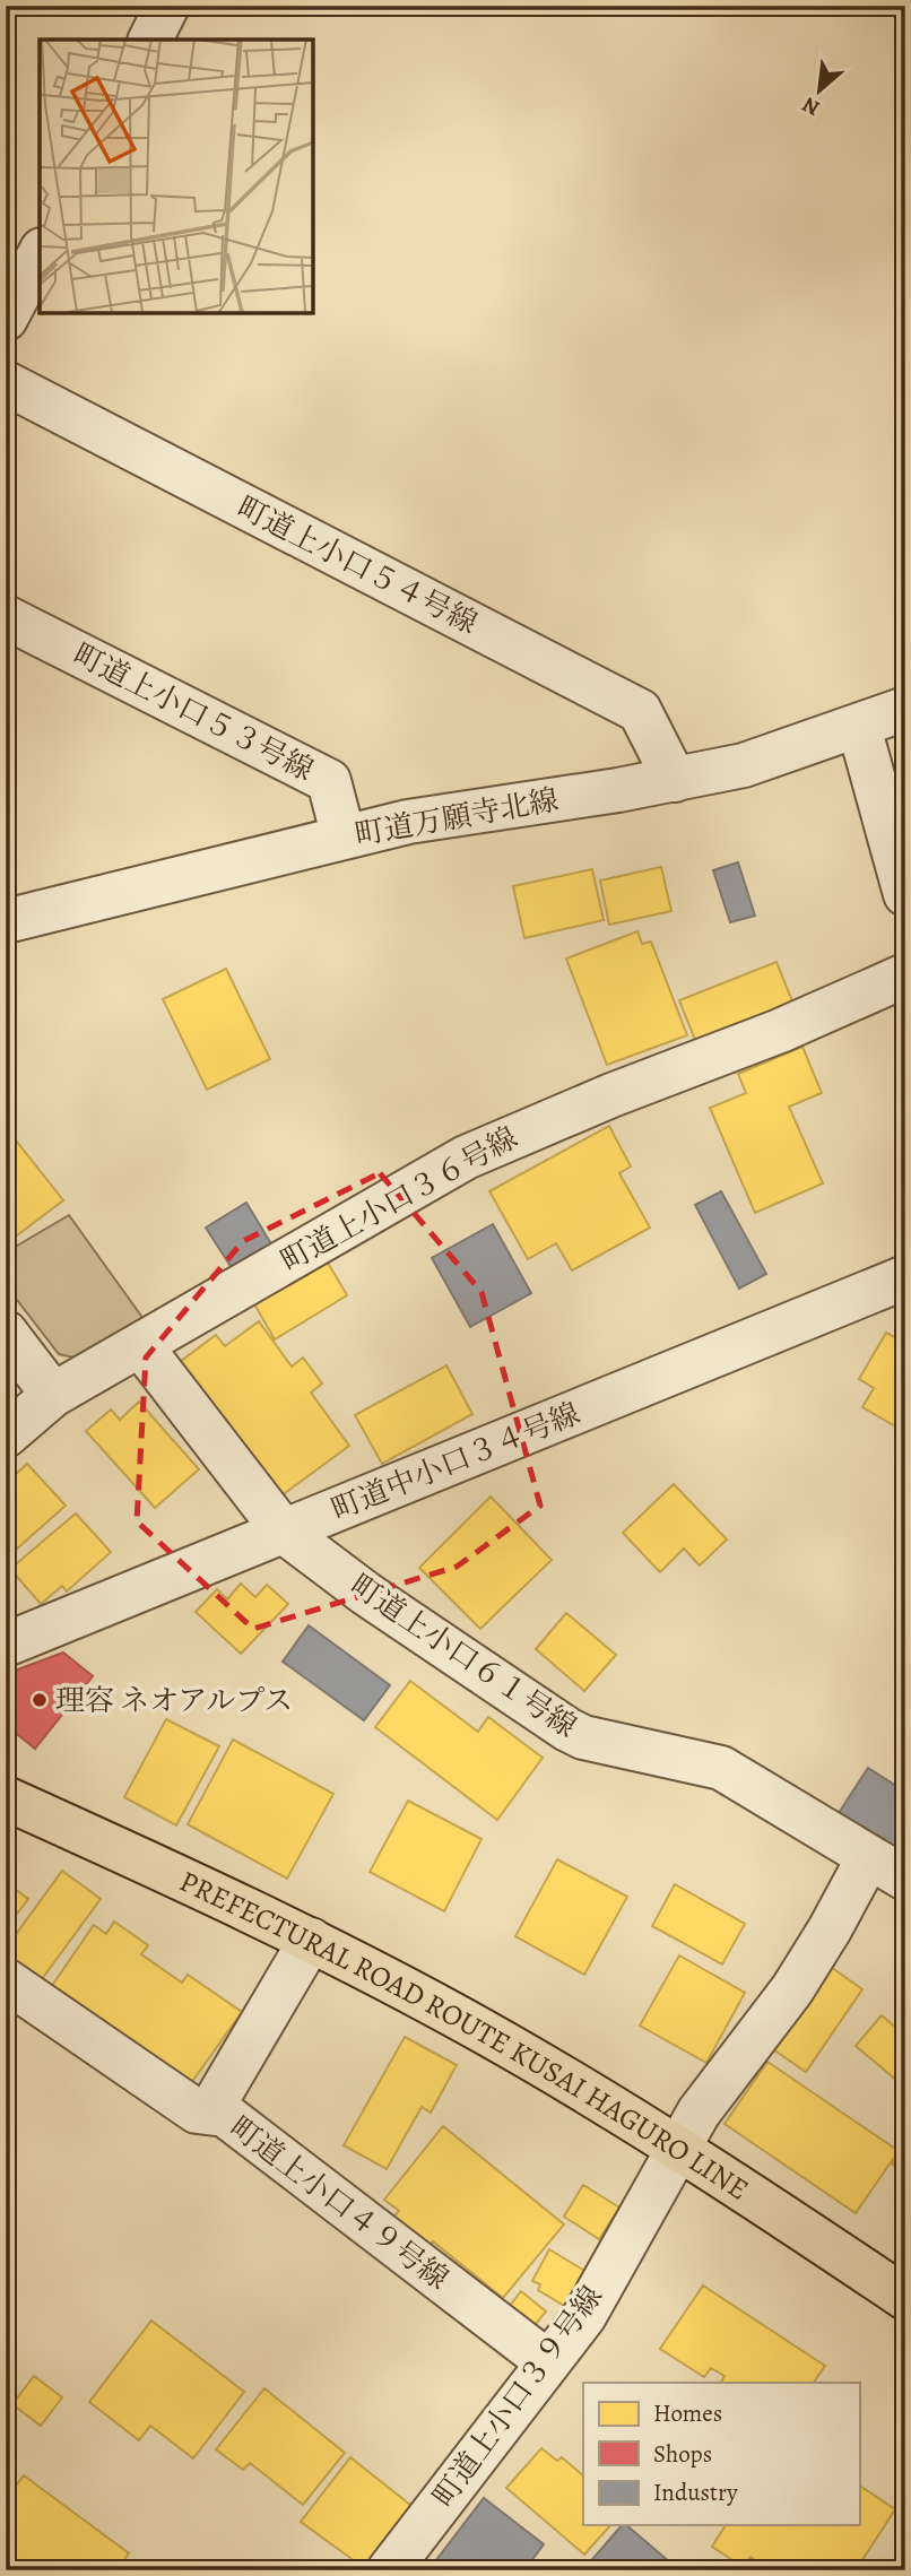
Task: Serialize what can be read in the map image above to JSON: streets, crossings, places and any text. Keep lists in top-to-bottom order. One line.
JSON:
{"streets":{"main road":["PREFECTURAL ROAD ROUTE KUSAI HAGURO LINE"],"street":["町道上小口５４号線","町道上小口５３号線","町道万願寺北線","町道上小口３６号線","町道中小口３４号線","町道上小口６１号線","町道上小口４９号線","町道上小口３９号線"]},"crossings":[["町道上小口５４号線","町道万願寺北線"],["町道上小口５３号線","町道万願寺北線"],["町道上小口３６号線","町道上小口６１号線"],["町道中小口３４号線","町道上小口６１号線"],["町道上小口６１号線","町道上小口３９号線"],["PREFECTURAL ROAD ROUTE KUSAI HAGURO LINE","町道上小口３９号線"],["町道上小口４９号線","町道上小口３９号線"]],"places":["理容 ネオアルプス"],"legend":["Homes","Shops","Industry"],"north":"bottom left"}
